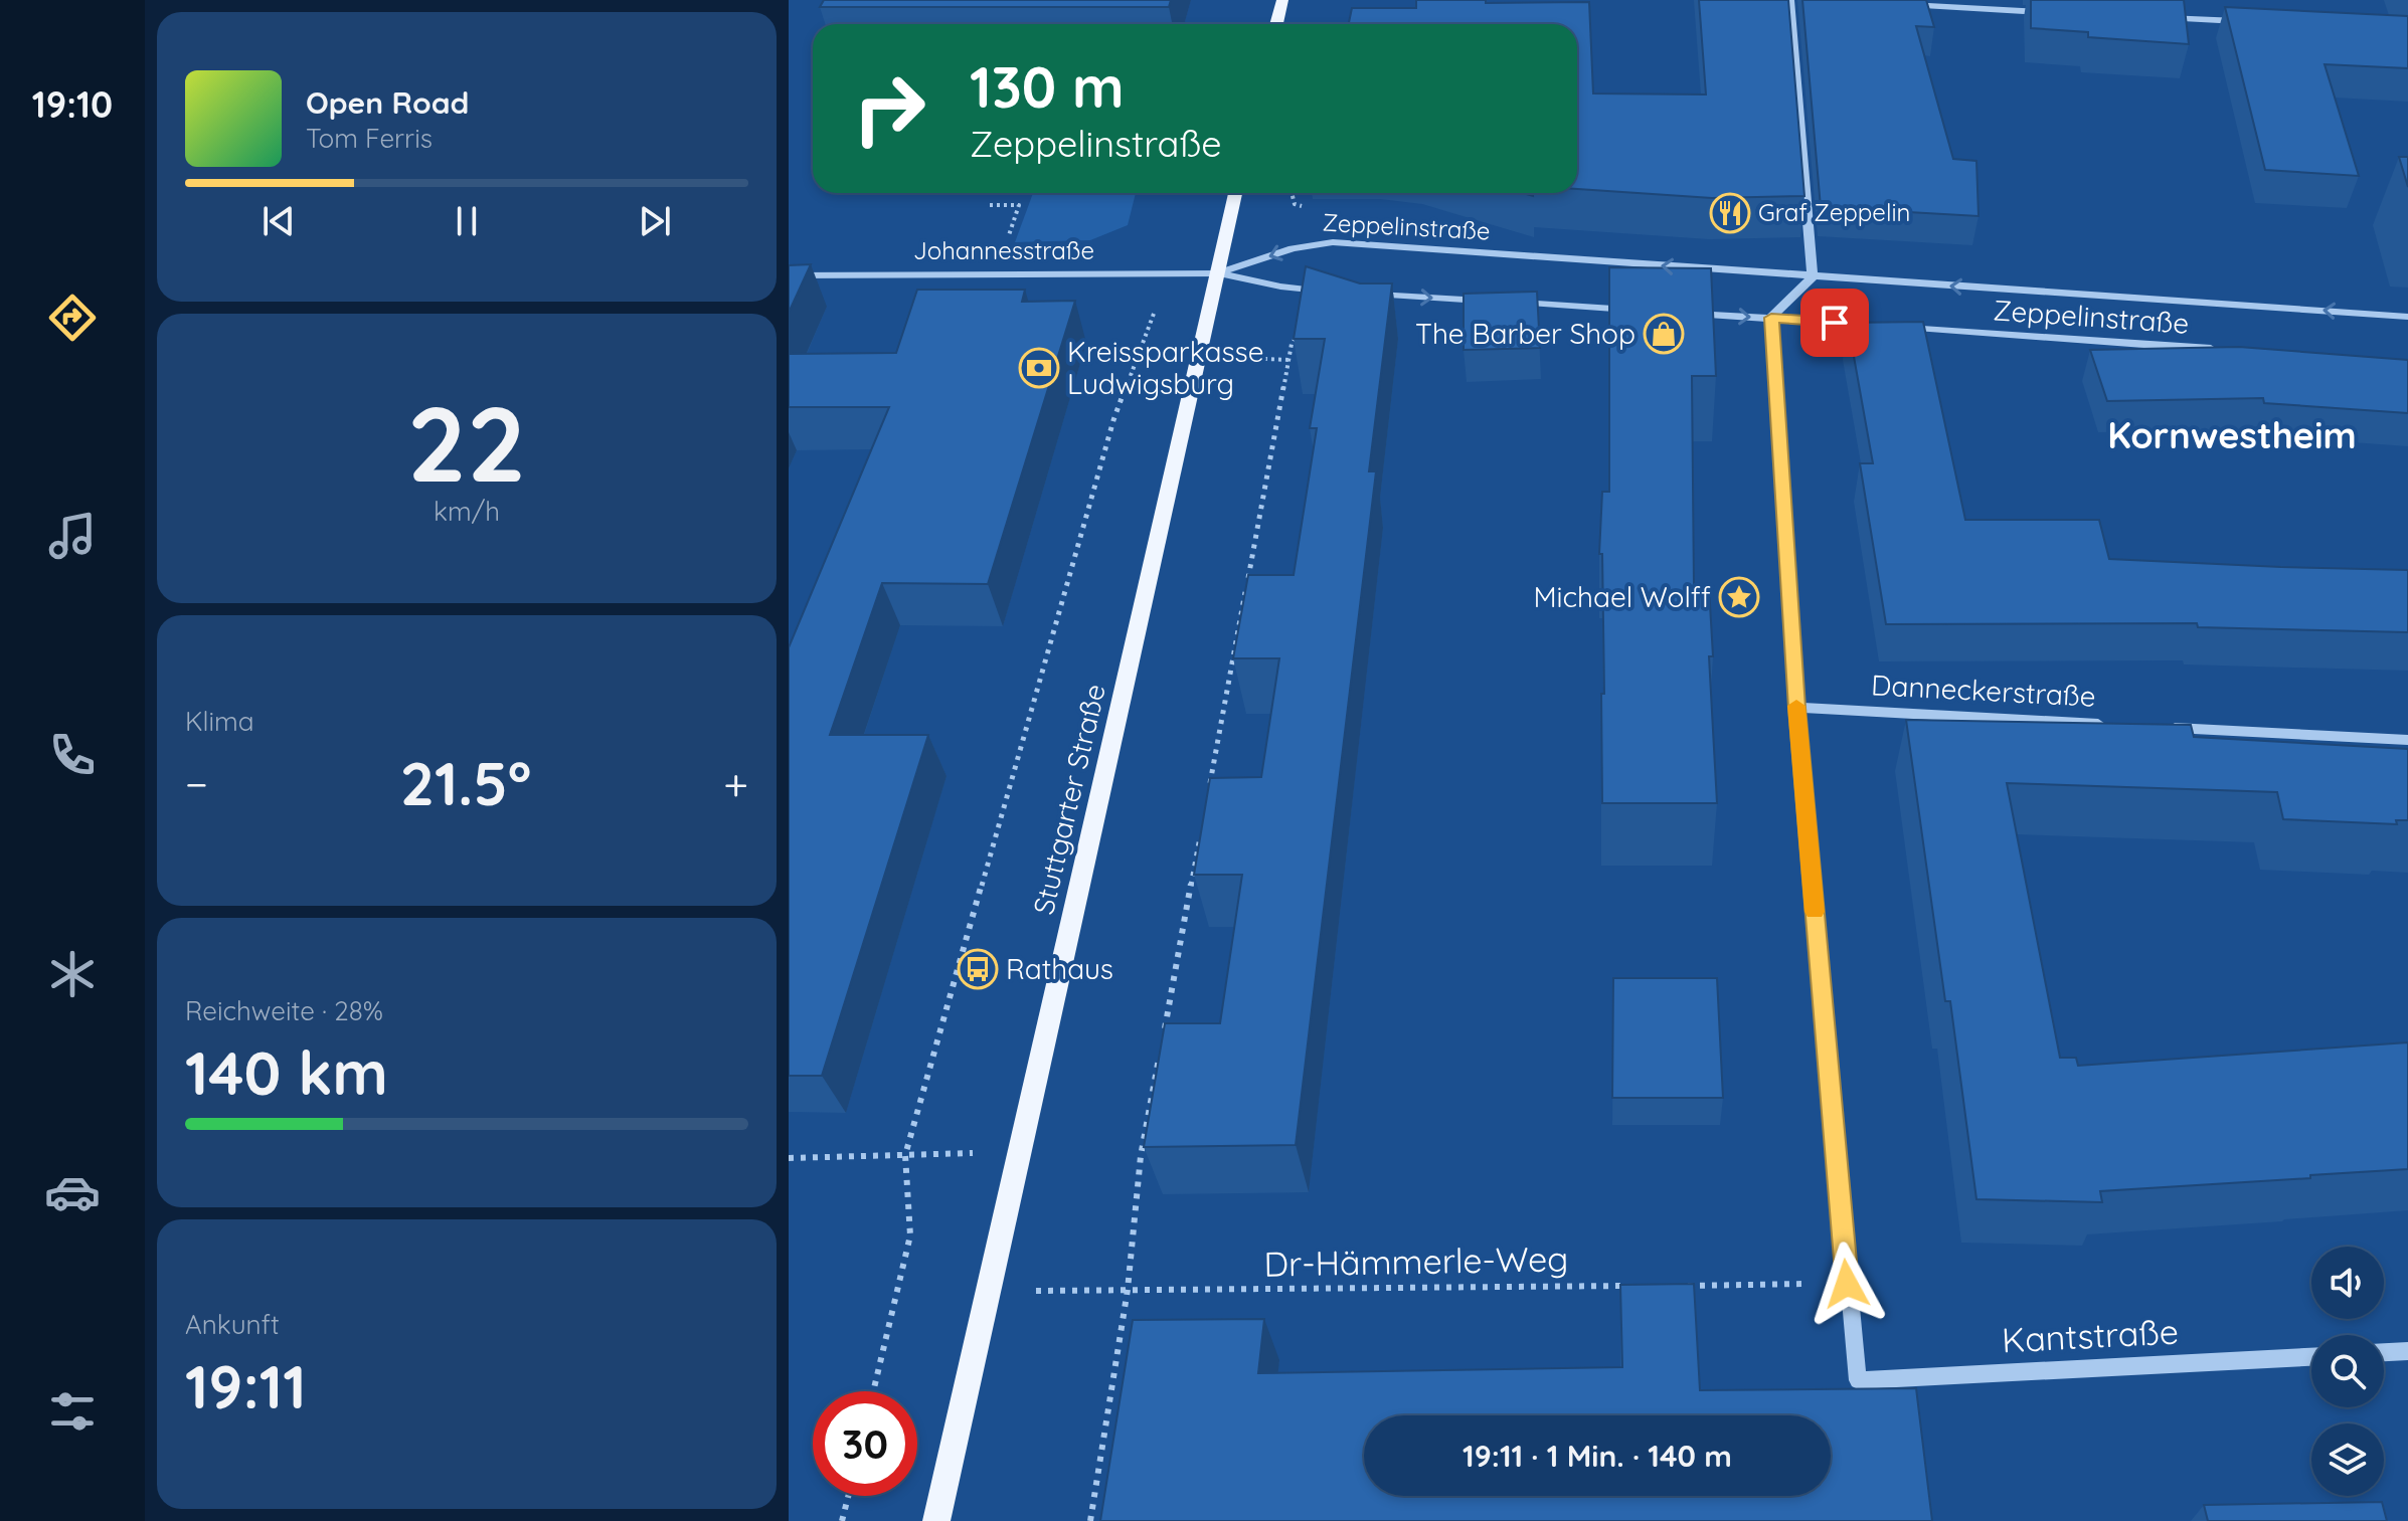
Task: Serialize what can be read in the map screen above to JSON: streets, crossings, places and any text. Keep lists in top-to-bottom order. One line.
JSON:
{"streets":{"main road":["Stuttgarter Straße"],"street":["Zeppelinstraße","Johannesstraße","Danneckerstraße","Kantstraße"],"path":["Dr-Hämmerle-Weg"]},"crossings":[["Zeppelinstraße","Johannesstraße"],["Zeppelinstraße","Stuttgarter Straße"],["Johannesstraße","Stuttgarter Straße"],["Stuttgarter Straße","Dr-Hämmerle-Weg"]],"districts":["Kornwestheim"],"places":{"restaurant":["Graf Zeppelin"],"shop":["The Barber Shop"],"bank":["Kreissparkasse Ludwigsburg"],"place":["Michael Wolff"],"bus stop":["Rathaus"]},"page":{"tabs":"19:10","turn":["130 m","Zeppelinstraße"],"song":["Open Road","Tom Ferris"],"tile":[["22","km/h"],"Klima",["Reichweite · 28%","140 km"],["Ankunft","19:11"]],"heat":["−","21.5°","+"],"limit":"30","trip":"19:11 · 1 Min. · 140 m"}}
